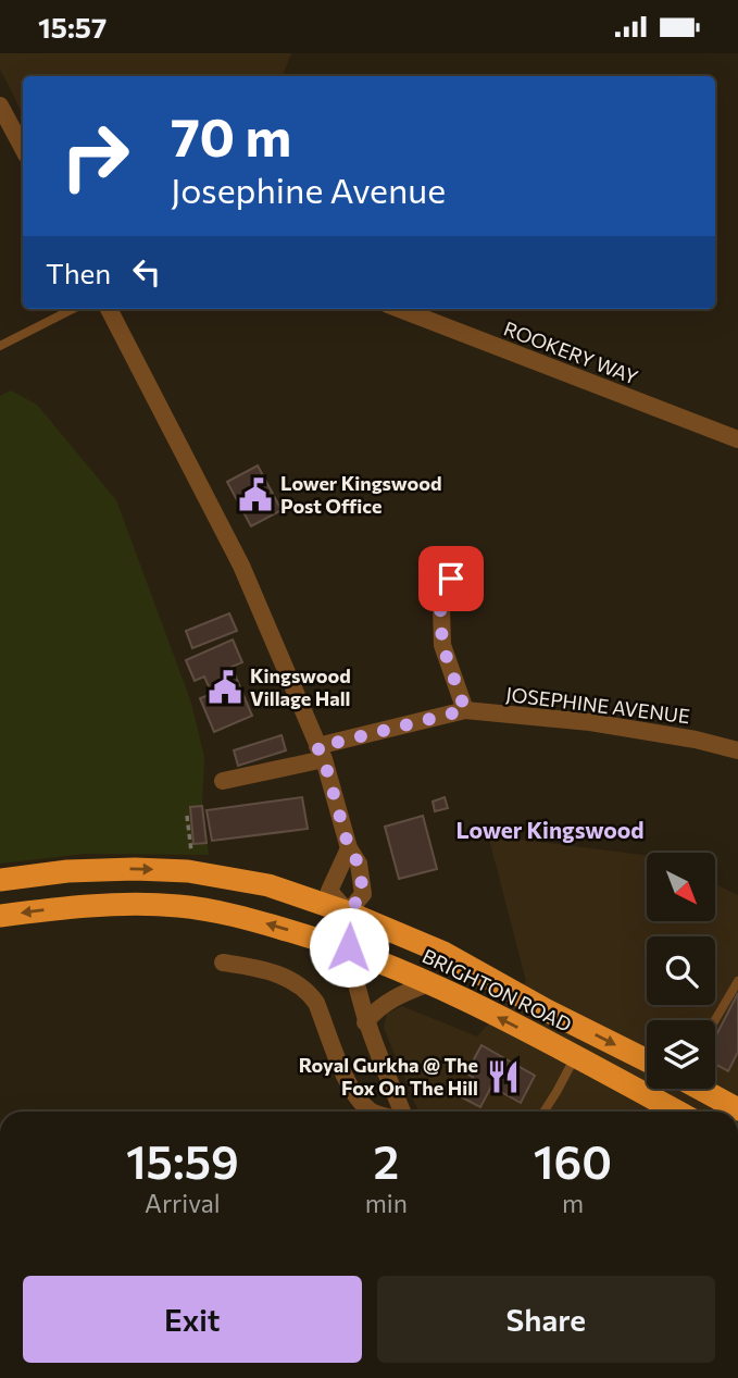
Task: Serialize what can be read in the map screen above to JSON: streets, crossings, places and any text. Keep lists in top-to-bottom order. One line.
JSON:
{"streets":{"highway":["BRIGHTON ROAD"],"street":["ROOKERY WAY","JOSEPHINE AVENUE"]},"districts":["Lower Kingswood"],"places":{"public building":["Lower Kingswood Post Office","Kingswood Village Hall"],"restaurant":["Royal Gurkha @ The Fox On The Hill"]},"north":"bottom right","page":{"status":"15:57","turn":["70 m","Josephine Avenue"],"then":"Then","eta":["15:59","Arrival","2","min","160","m"],"buttons":["Exit","Share"]}}
